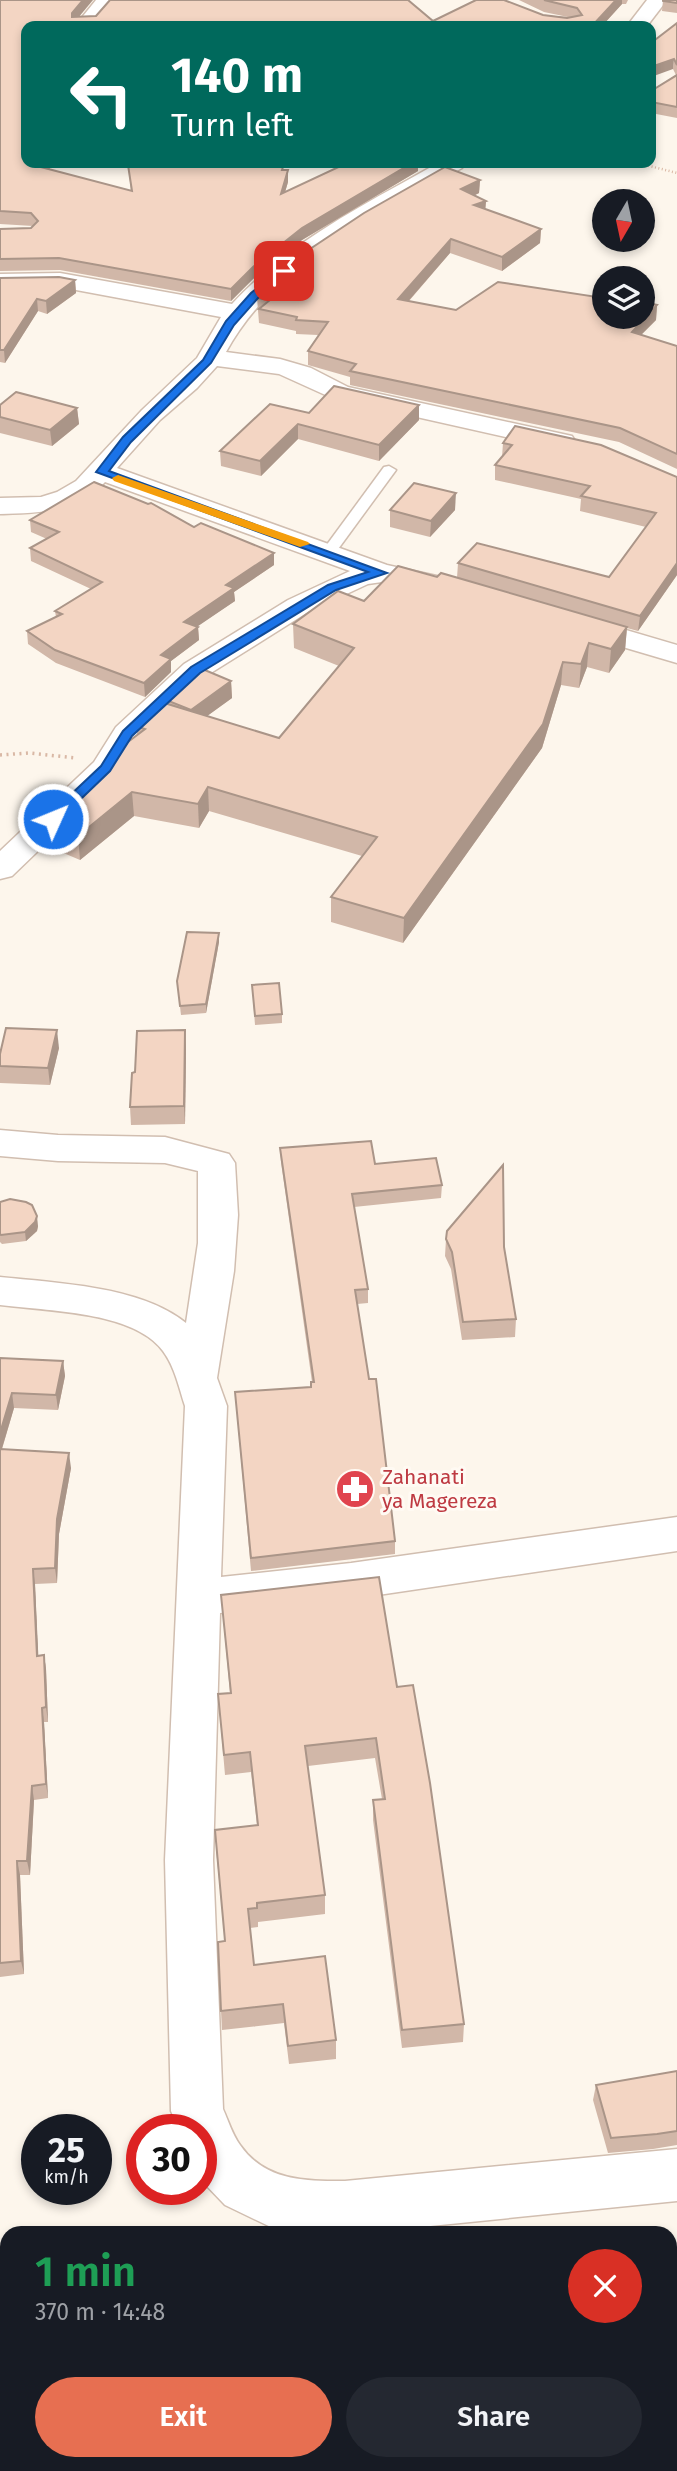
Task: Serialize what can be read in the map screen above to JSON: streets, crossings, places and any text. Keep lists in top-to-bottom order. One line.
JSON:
{"places":{"pharmacy":["Zahanati ya Magereza"]},"north":"bottom","page":{"turn":["140 m","Turn left"],"speed":"25 km/h","limit":"30","heading":["1 min","370 m · 14:48"],"buttons":["Exit","Share"]}}
